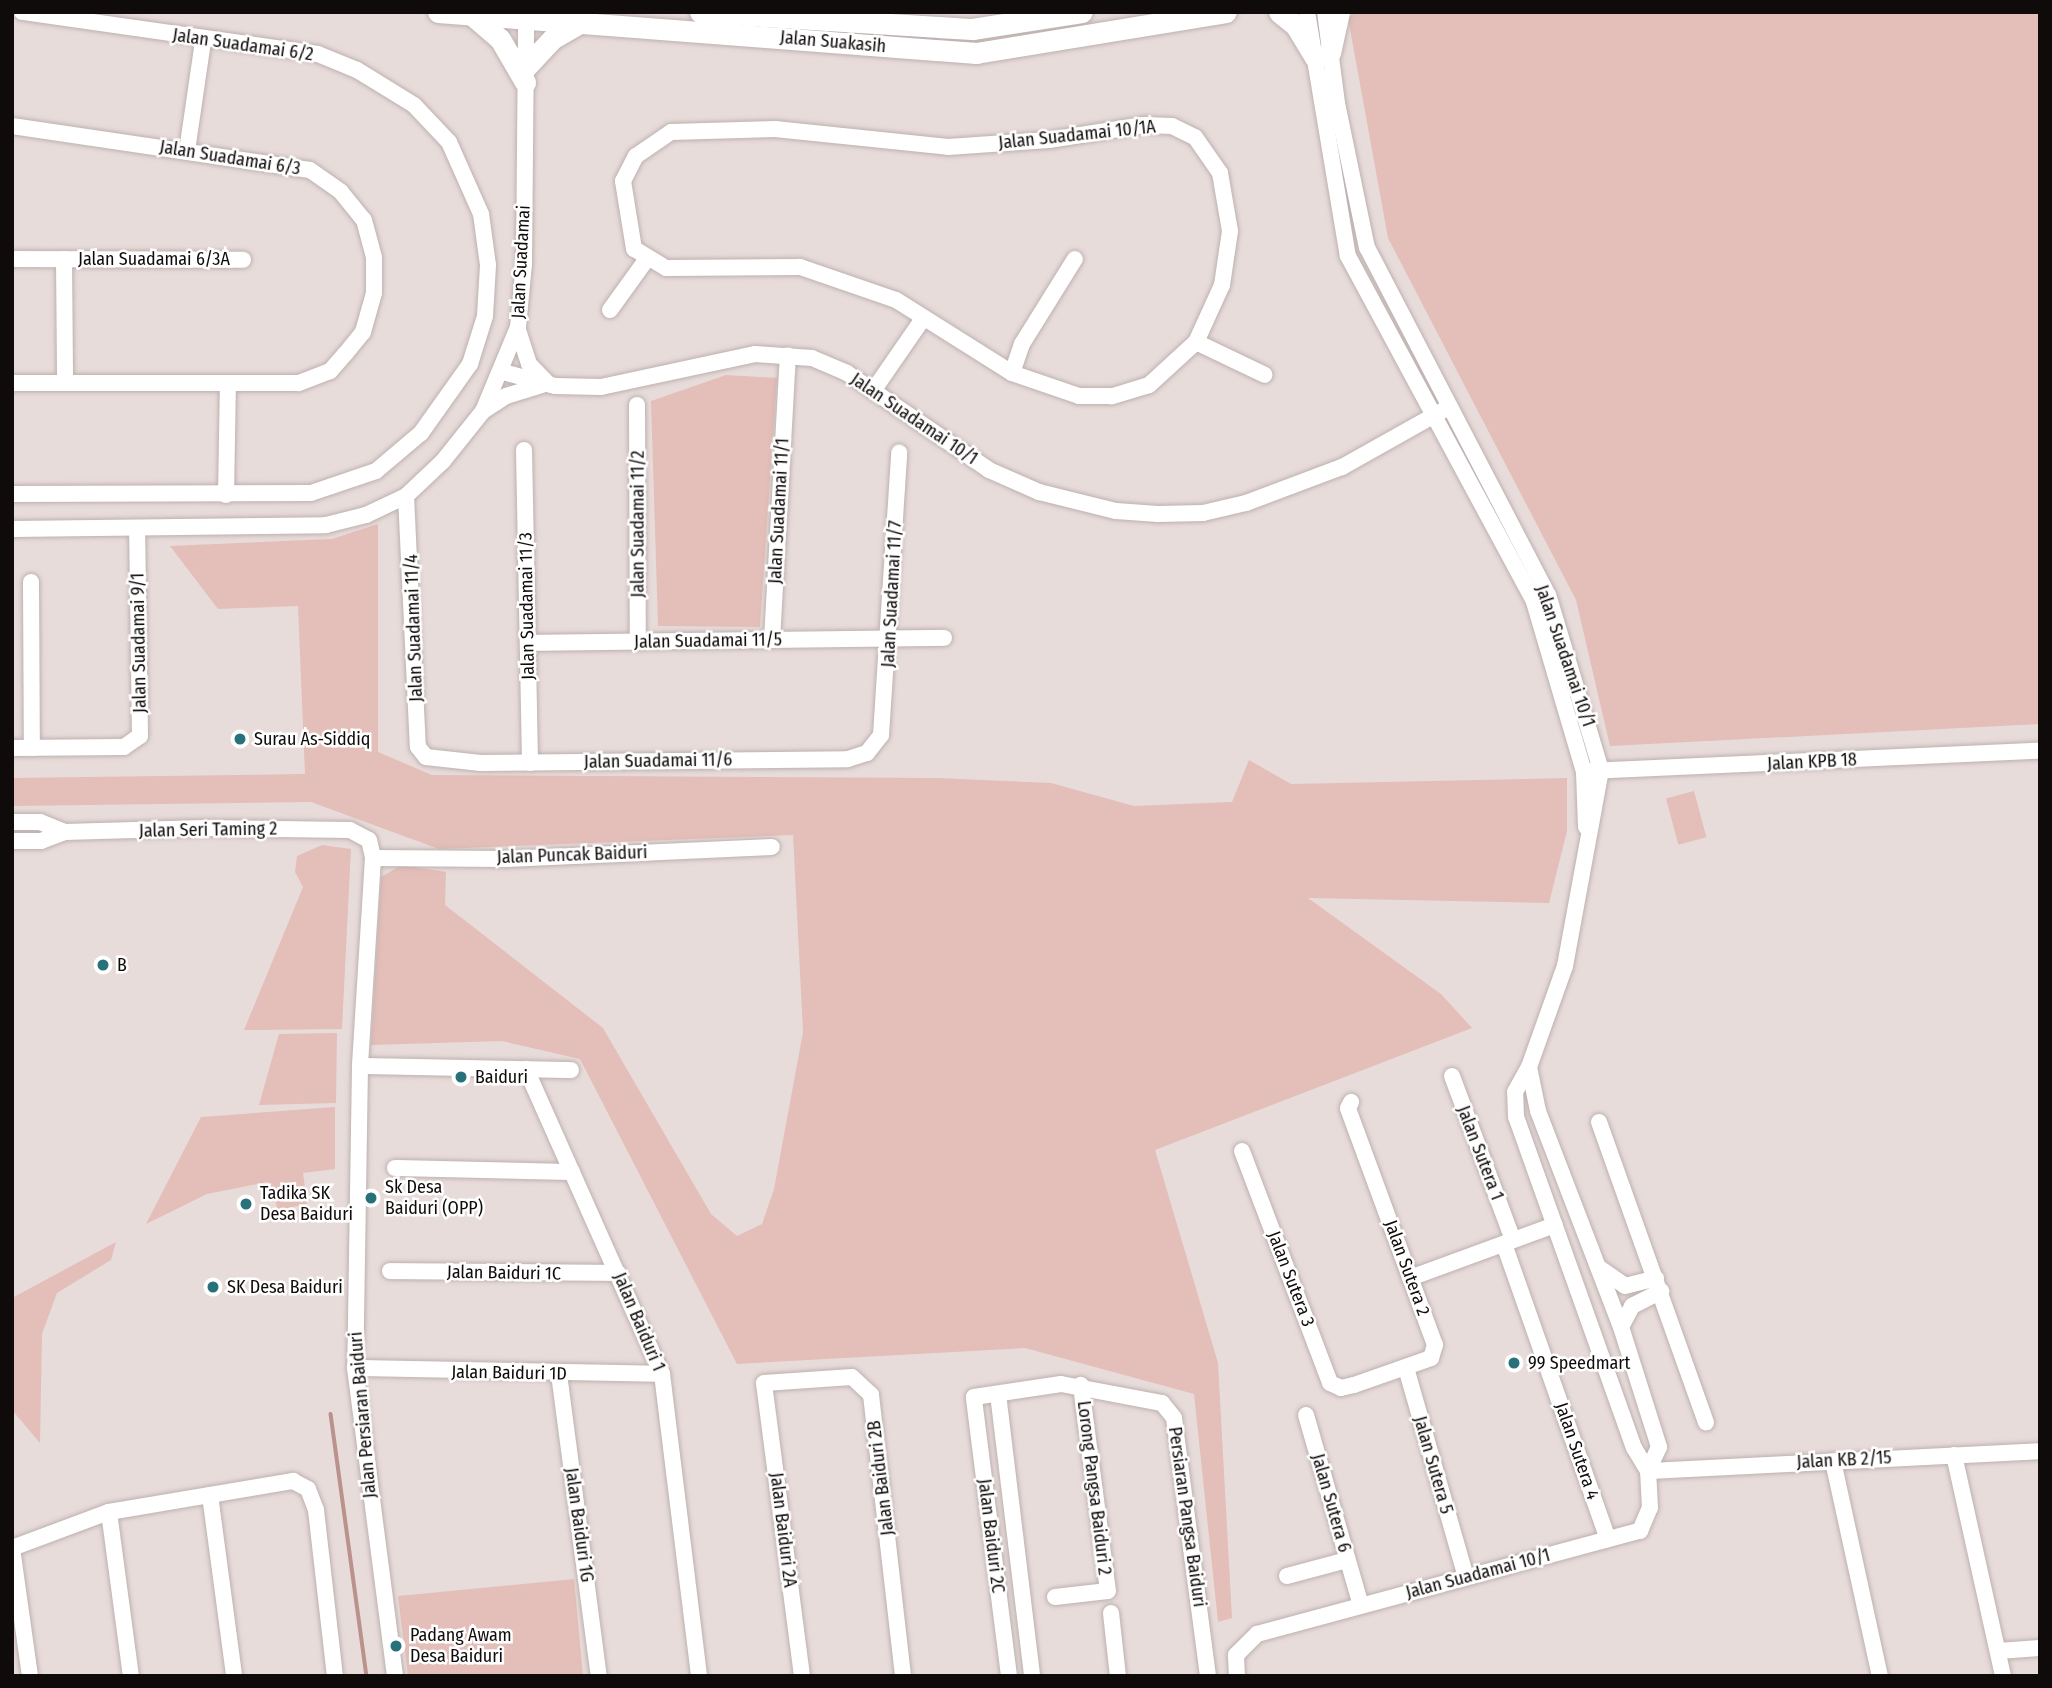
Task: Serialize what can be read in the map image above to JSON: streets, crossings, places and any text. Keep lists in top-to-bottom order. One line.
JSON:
{"streets":{"main road":["Jalan Suakasih"],"street":["Jalan Suadamai 6/2","Jalan Suadamai 10/1A","Jalan Suadamai 6/3","Jalan Suadamai 6/3A","Jalan Suadamai","Jalan Suadamai 10/1","Jalan Suadamai 11/1","Jalan Suadamai 11/2","Jalan Suadamai 11/7","Jalan Suadamai 11/3","Jalan Suadamai 11/4","Jalan Suadamai 11/5","Jalan Suadamai 9/1","Jalan Suadamai 11/6","Jalan KPB 18","Jalan Seri Taming 2","Jalan Puncak Baiduri","Jalan Sutera 1","Jalan Sutera 2","Jalan Baiduri 1C","Jalan Sutera 3","Jalan Baiduri 1","Jalan Baiduri 1D","Jalan Persiaran Baiduri","Jalan Sutera 4","Jalan KB 2/15","Jalan Sutera 5","Jalan Baiduri 2B","Lorong Pangsa Baiduri 2","Jalan Sutera 6","Persiaran Pangsa Baiduri","Jalan Baiduri 1G","Jalan Baiduri 2A","Jalan Baiduri 2C"]},"crossings":[["Jalan Suakasih","Jalan Suadamai"],["Jalan Suadamai 6/3","Jalan Suadamai 6/3A"],["Jalan Suadamai","Jalan Suadamai 10/1"],["Jalan Suadamai","Jalan Suadamai 11/4"],["Jalan Suadamai","Jalan Suadamai 9/1"],["Jalan Suadamai 10/1","Jalan Suadamai 11/1"],["Jalan Suadamai 10/1","Jalan KPB 18"],["Jalan Suadamai 10/1","Jalan Sutera 4"],["Jalan Suadamai 10/1","Jalan KB 2/15"],["Jalan Suadamai 10/1","Jalan Sutera 5"],["Jalan Suadamai 10/1","Jalan Sutera 6"],["Jalan Suadamai 11/1","Jalan Suadamai 11/5"],["Jalan Suadamai 11/2","Jalan Suadamai 11/5"],["Jalan Suadamai 11/7","Jalan Suadamai 11/5"],["Jalan Suadamai 11/7","Jalan Suadamai 11/6"],["Jalan Suadamai 11/3","Jalan Suadamai 11/5"],["Jalan Suadamai 11/3","Jalan Suadamai 11/6"],["Jalan Suadamai 11/4","Jalan Suadamai 11/6"],["Jalan Seri Taming 2","Jalan Puncak Baiduri"],["Jalan Seri Taming 2","Jalan Persiaran Baiduri"],["Jalan Puncak Baiduri","Jalan Persiaran Baiduri"],["Jalan Sutera 1","Jalan Sutera 4"],["Jalan Sutera 2","Jalan Sutera 3"],["Jalan Sutera 2","Jalan Sutera 5"],["Jalan Baiduri 1C","Jalan Baiduri 1"],["Jalan Baiduri 1","Jalan Baiduri 1D"],["Jalan Baiduri 1D","Jalan Persiaran Baiduri"],["Jalan Baiduri 1D","Jalan Baiduri 1G"],["Jalan Baiduri 2B","Jalan Baiduri 2A"],["Lorong Pangsa Baiduri 2","Persiaran Pangsa Baiduri"],["Persiaran Pangsa Baiduri","Jalan Baiduri 2C"]],"places":["Surau As-Siddiq","B","Baiduri","Sk Desa Baiduri (OPP)","Tadika SK Desa Baiduri","SK Desa Baiduri","99 Speedmart","Padang Awam Desa Baiduri"]}
